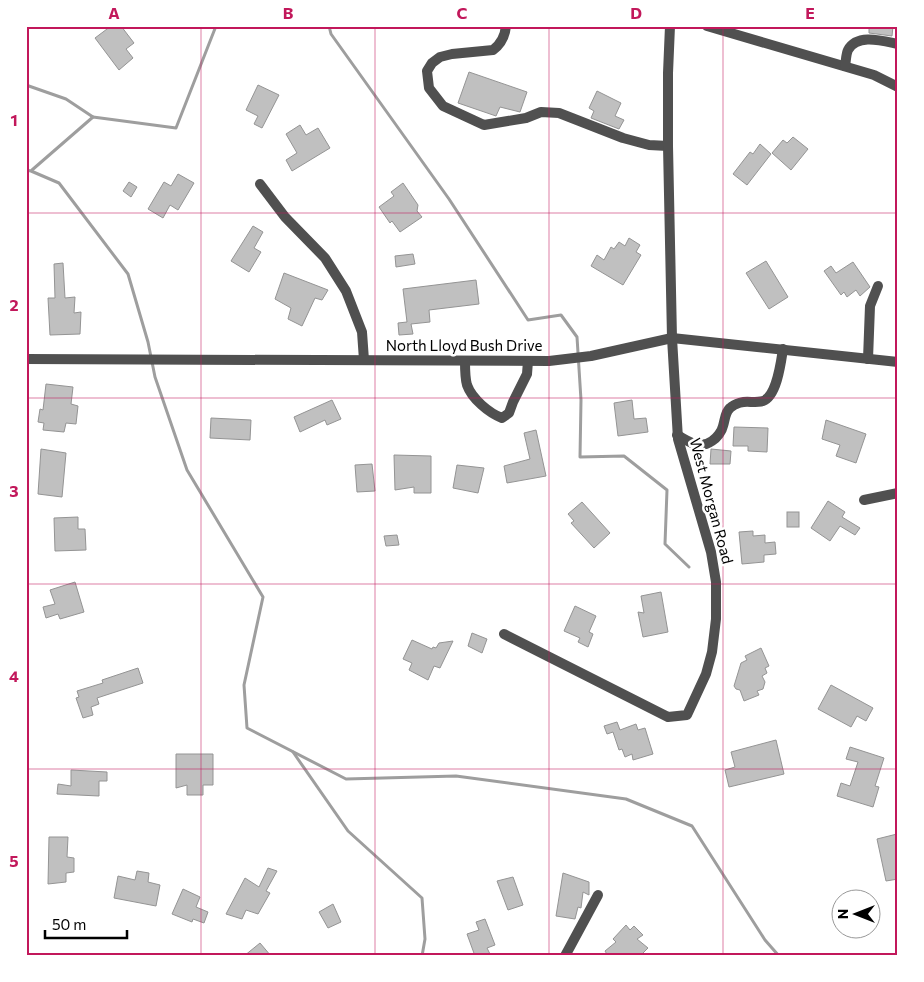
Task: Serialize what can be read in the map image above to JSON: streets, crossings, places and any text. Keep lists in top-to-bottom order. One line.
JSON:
{"streets":{"street":["North Lloyd Bush Drive","West Morgan Road"]},"crossings":[["North Lloyd Bush Drive","West Morgan Road"]],"scale_bar":"50 m","north":"left","grid":{"columns":["A","B","C","D","E"],"rows":["1","2","3","4","5"]}}
